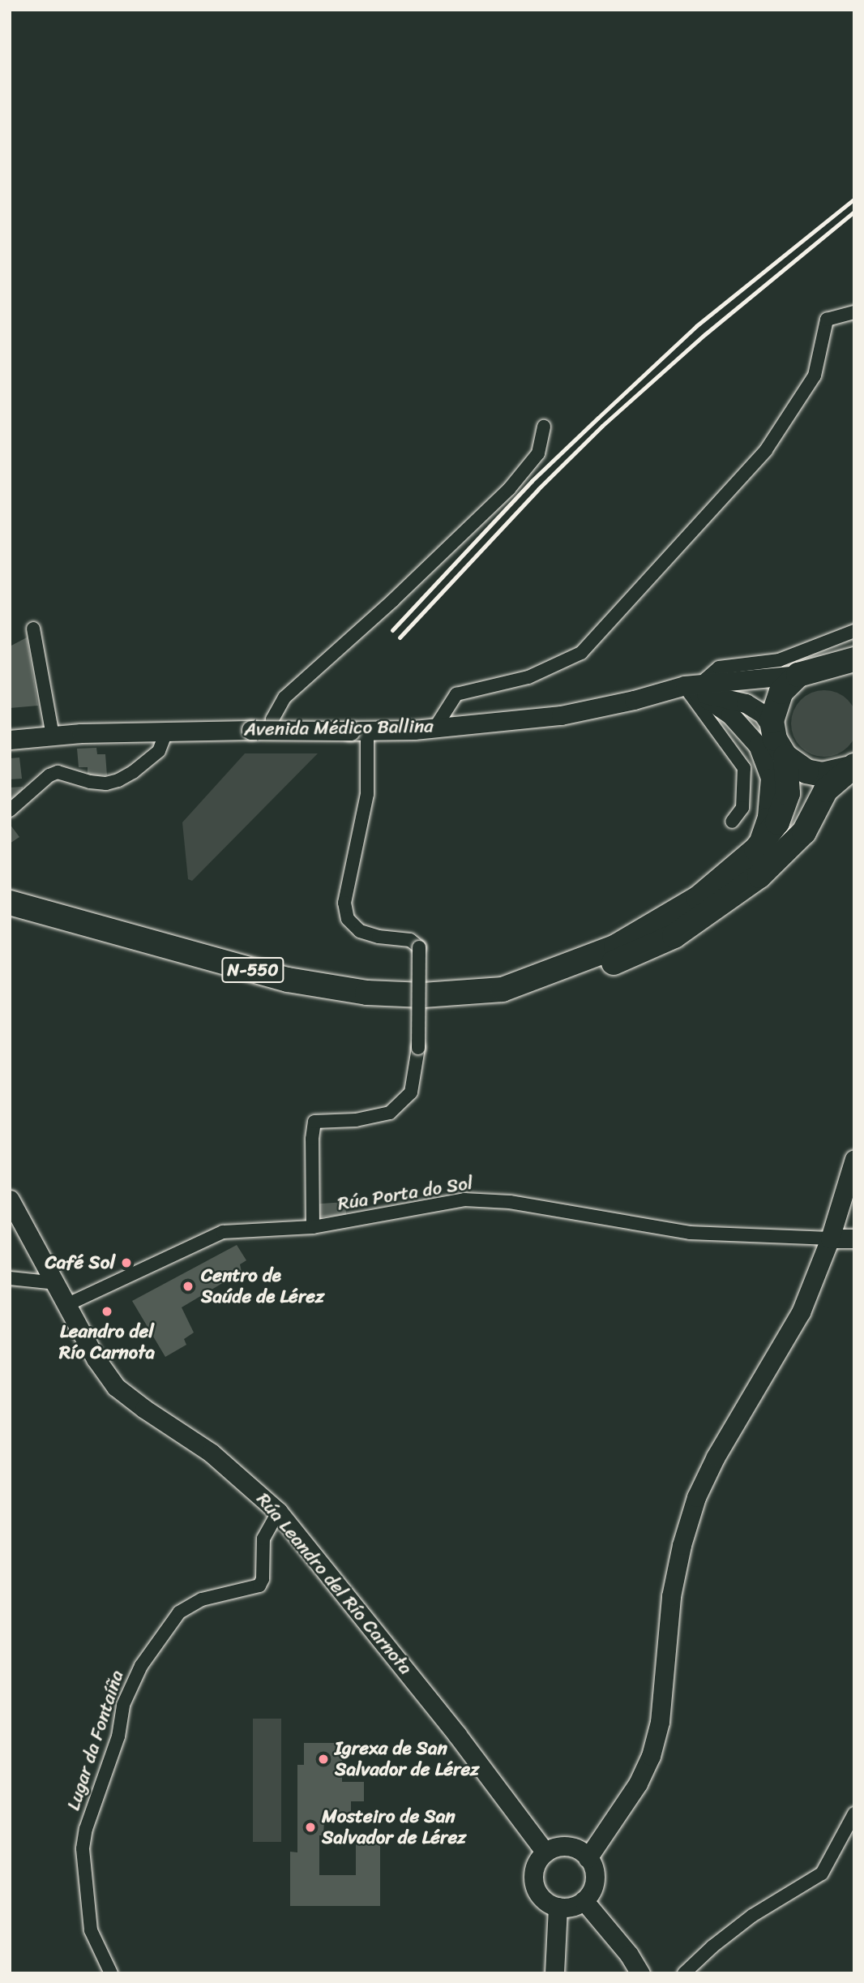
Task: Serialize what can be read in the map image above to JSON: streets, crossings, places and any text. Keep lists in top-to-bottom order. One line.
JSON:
{"streets":{"highway":["N-550"],"street":["Avenida Médico Ballina","Rúa Porta do Sol","Rúa Leandro del Río Carnota","Lugar da Fontaíña"]},"crossings":[["Avenida Médico Ballina","N-550"],["Rúa Porta do Sol","Rúa Leandro del Río Carnota"],["Rúa Leandro del Río Carnota","Lugar da Fontaíña"]],"places":["Café Sol","Centro de Saúde de Lérez","Leandro del Río Carnota","Igrexa de San Salvador de Lérez","Mosteiro de San Salvador de Lérez"]}
